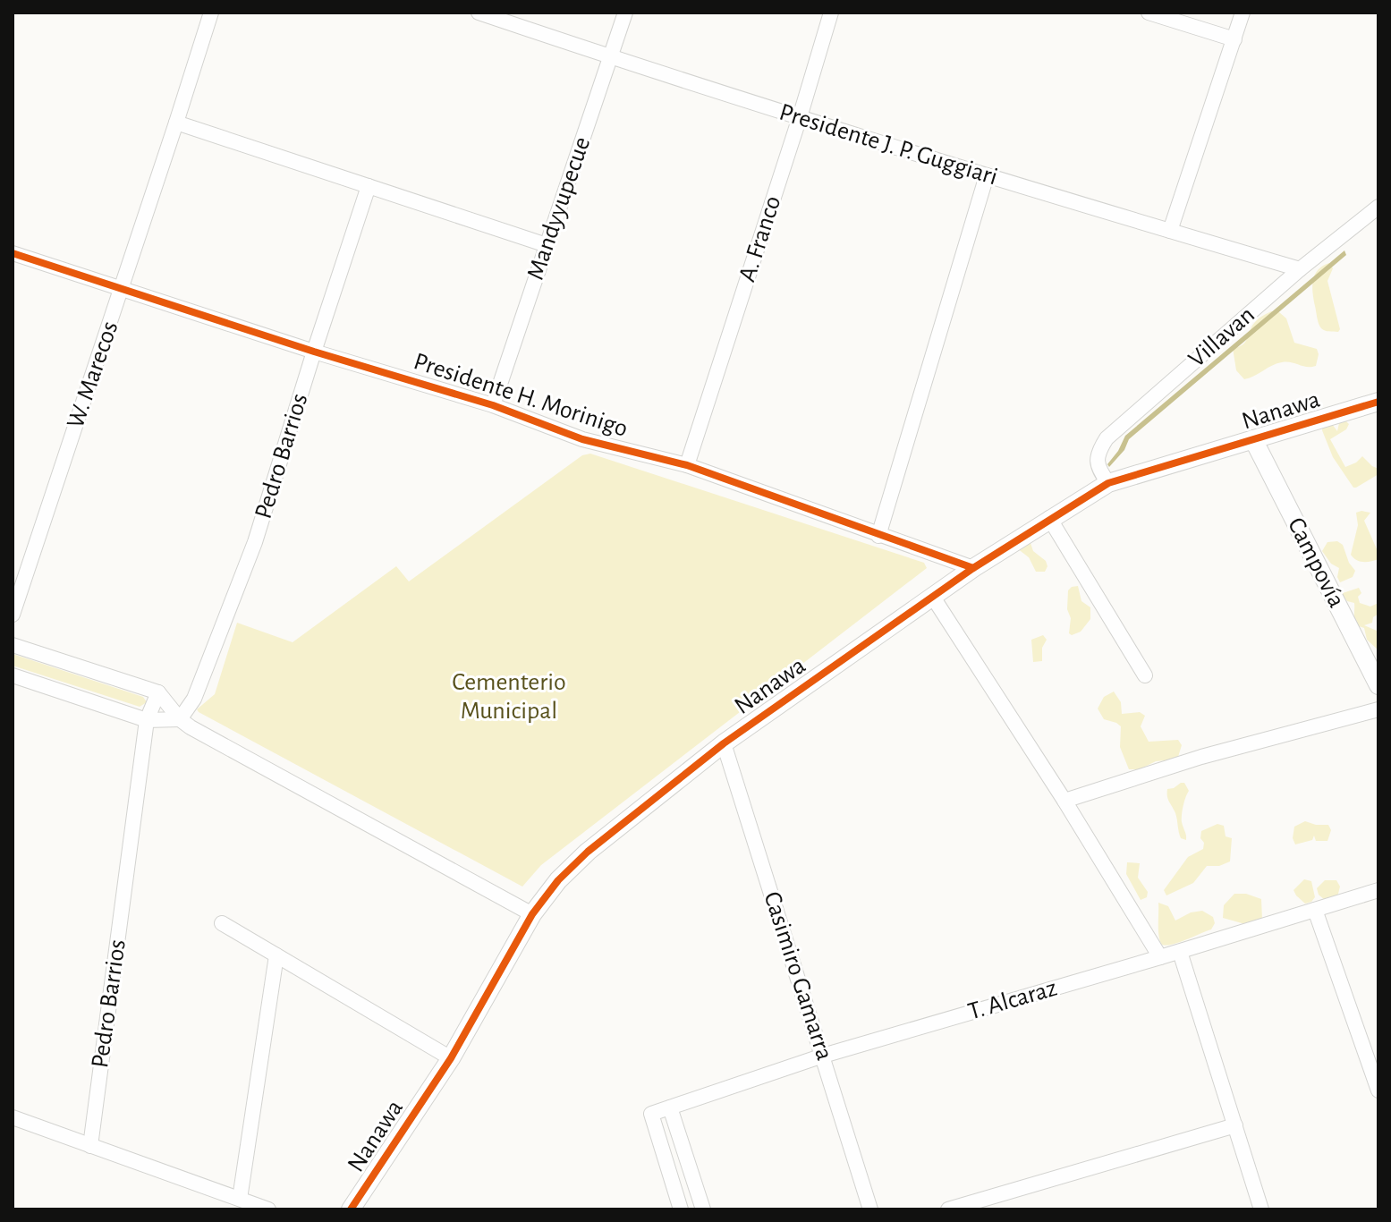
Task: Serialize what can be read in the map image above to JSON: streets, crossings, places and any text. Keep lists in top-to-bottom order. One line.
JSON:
{"streets":{"street":["Presidente J. P. Guggiari","Mandyyupecue","A. Franco","Villavan","W. Marecos","Presidente H. Morinigo","Nanawa","Pedro Barrios","Campovía","Casimiro Gamarra","T. Alcaraz"]},"crossings":[["Presidente J. P. Guggiari","Mandyyupecue"],["Presidente J. P. Guggiari","A. Franco"],["Presidente J. P. Guggiari","Villavan"],["Mandyyupecue","Presidente H. Morinigo"],["A. Franco","Presidente H. Morinigo"],["Villavan","Nanawa"],["W. Marecos","Presidente H. Morinigo"],["Presidente H. Morinigo","Nanawa"],["Presidente H. Morinigo","Pedro Barrios"],["Nanawa","Campovía"],["Nanawa","Casimiro Gamarra"],["Casimiro Gamarra","T. Alcaraz"]],"parks":["Cementerio Municipal"]}
